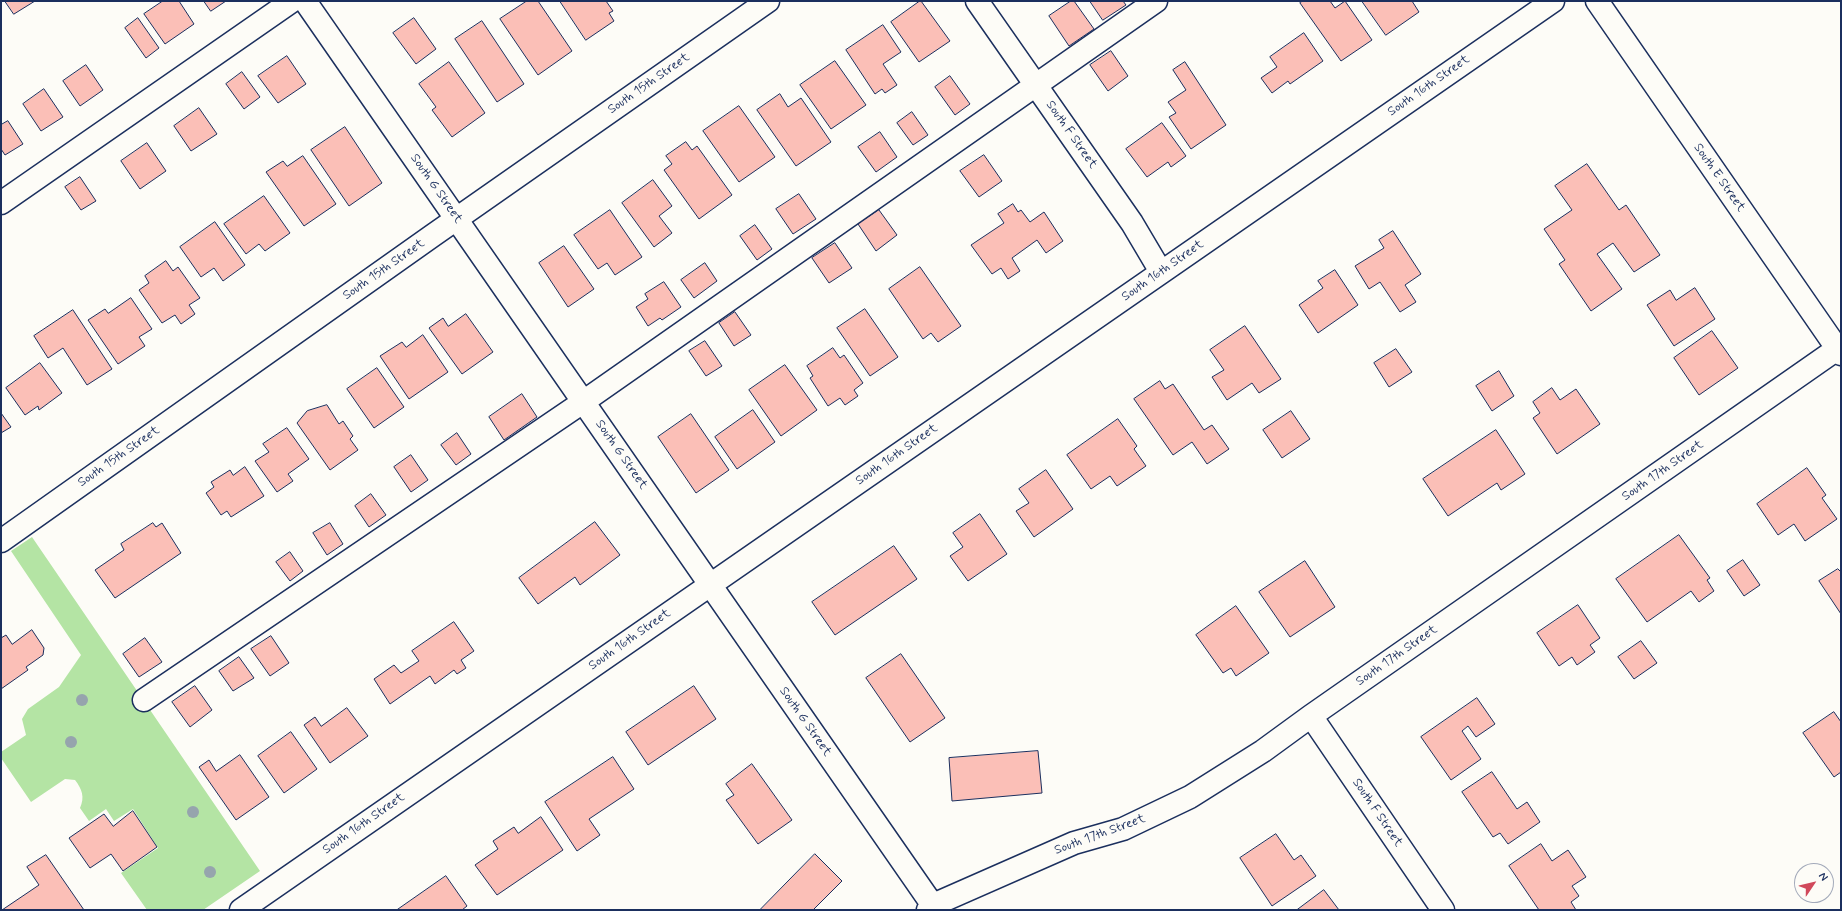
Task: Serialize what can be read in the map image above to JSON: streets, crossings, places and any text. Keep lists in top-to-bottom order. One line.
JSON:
{"streets":{"street":["South 15th Street","South 16th Street","South F Street","South E Street","South G Street","South 17th Street"]},"crossings":[["South 15th Street","South G Street"],["South 16th Street","South F Street"],["South 16th Street","South G Street"],["South F Street","South 17th Street"],["South E Street","South 17th Street"],["South G Street","South 17th Street"]],"north":"top right"}
